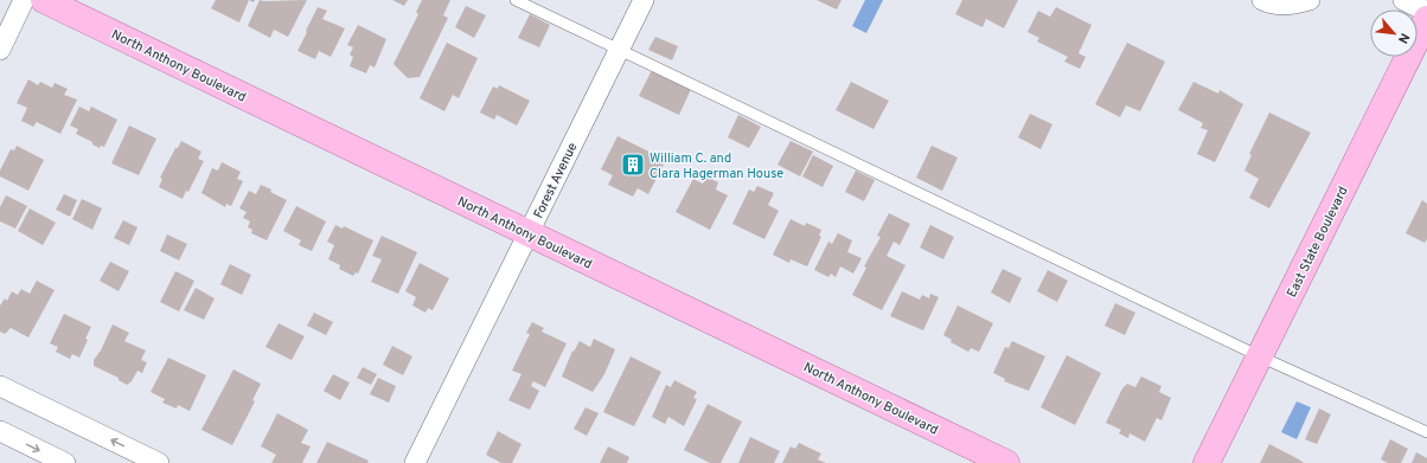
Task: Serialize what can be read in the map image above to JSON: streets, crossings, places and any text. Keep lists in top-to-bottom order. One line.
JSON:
{"streets":{"main road":["North Anthony Boulevard","East State Boulevard"],"street":["Forest Avenue"]},"crossings":[["North Anthony Boulevard","Forest Avenue"]],"places":{"building":["William C. and Clara Hagerman House"]},"north":"bottom right"}
